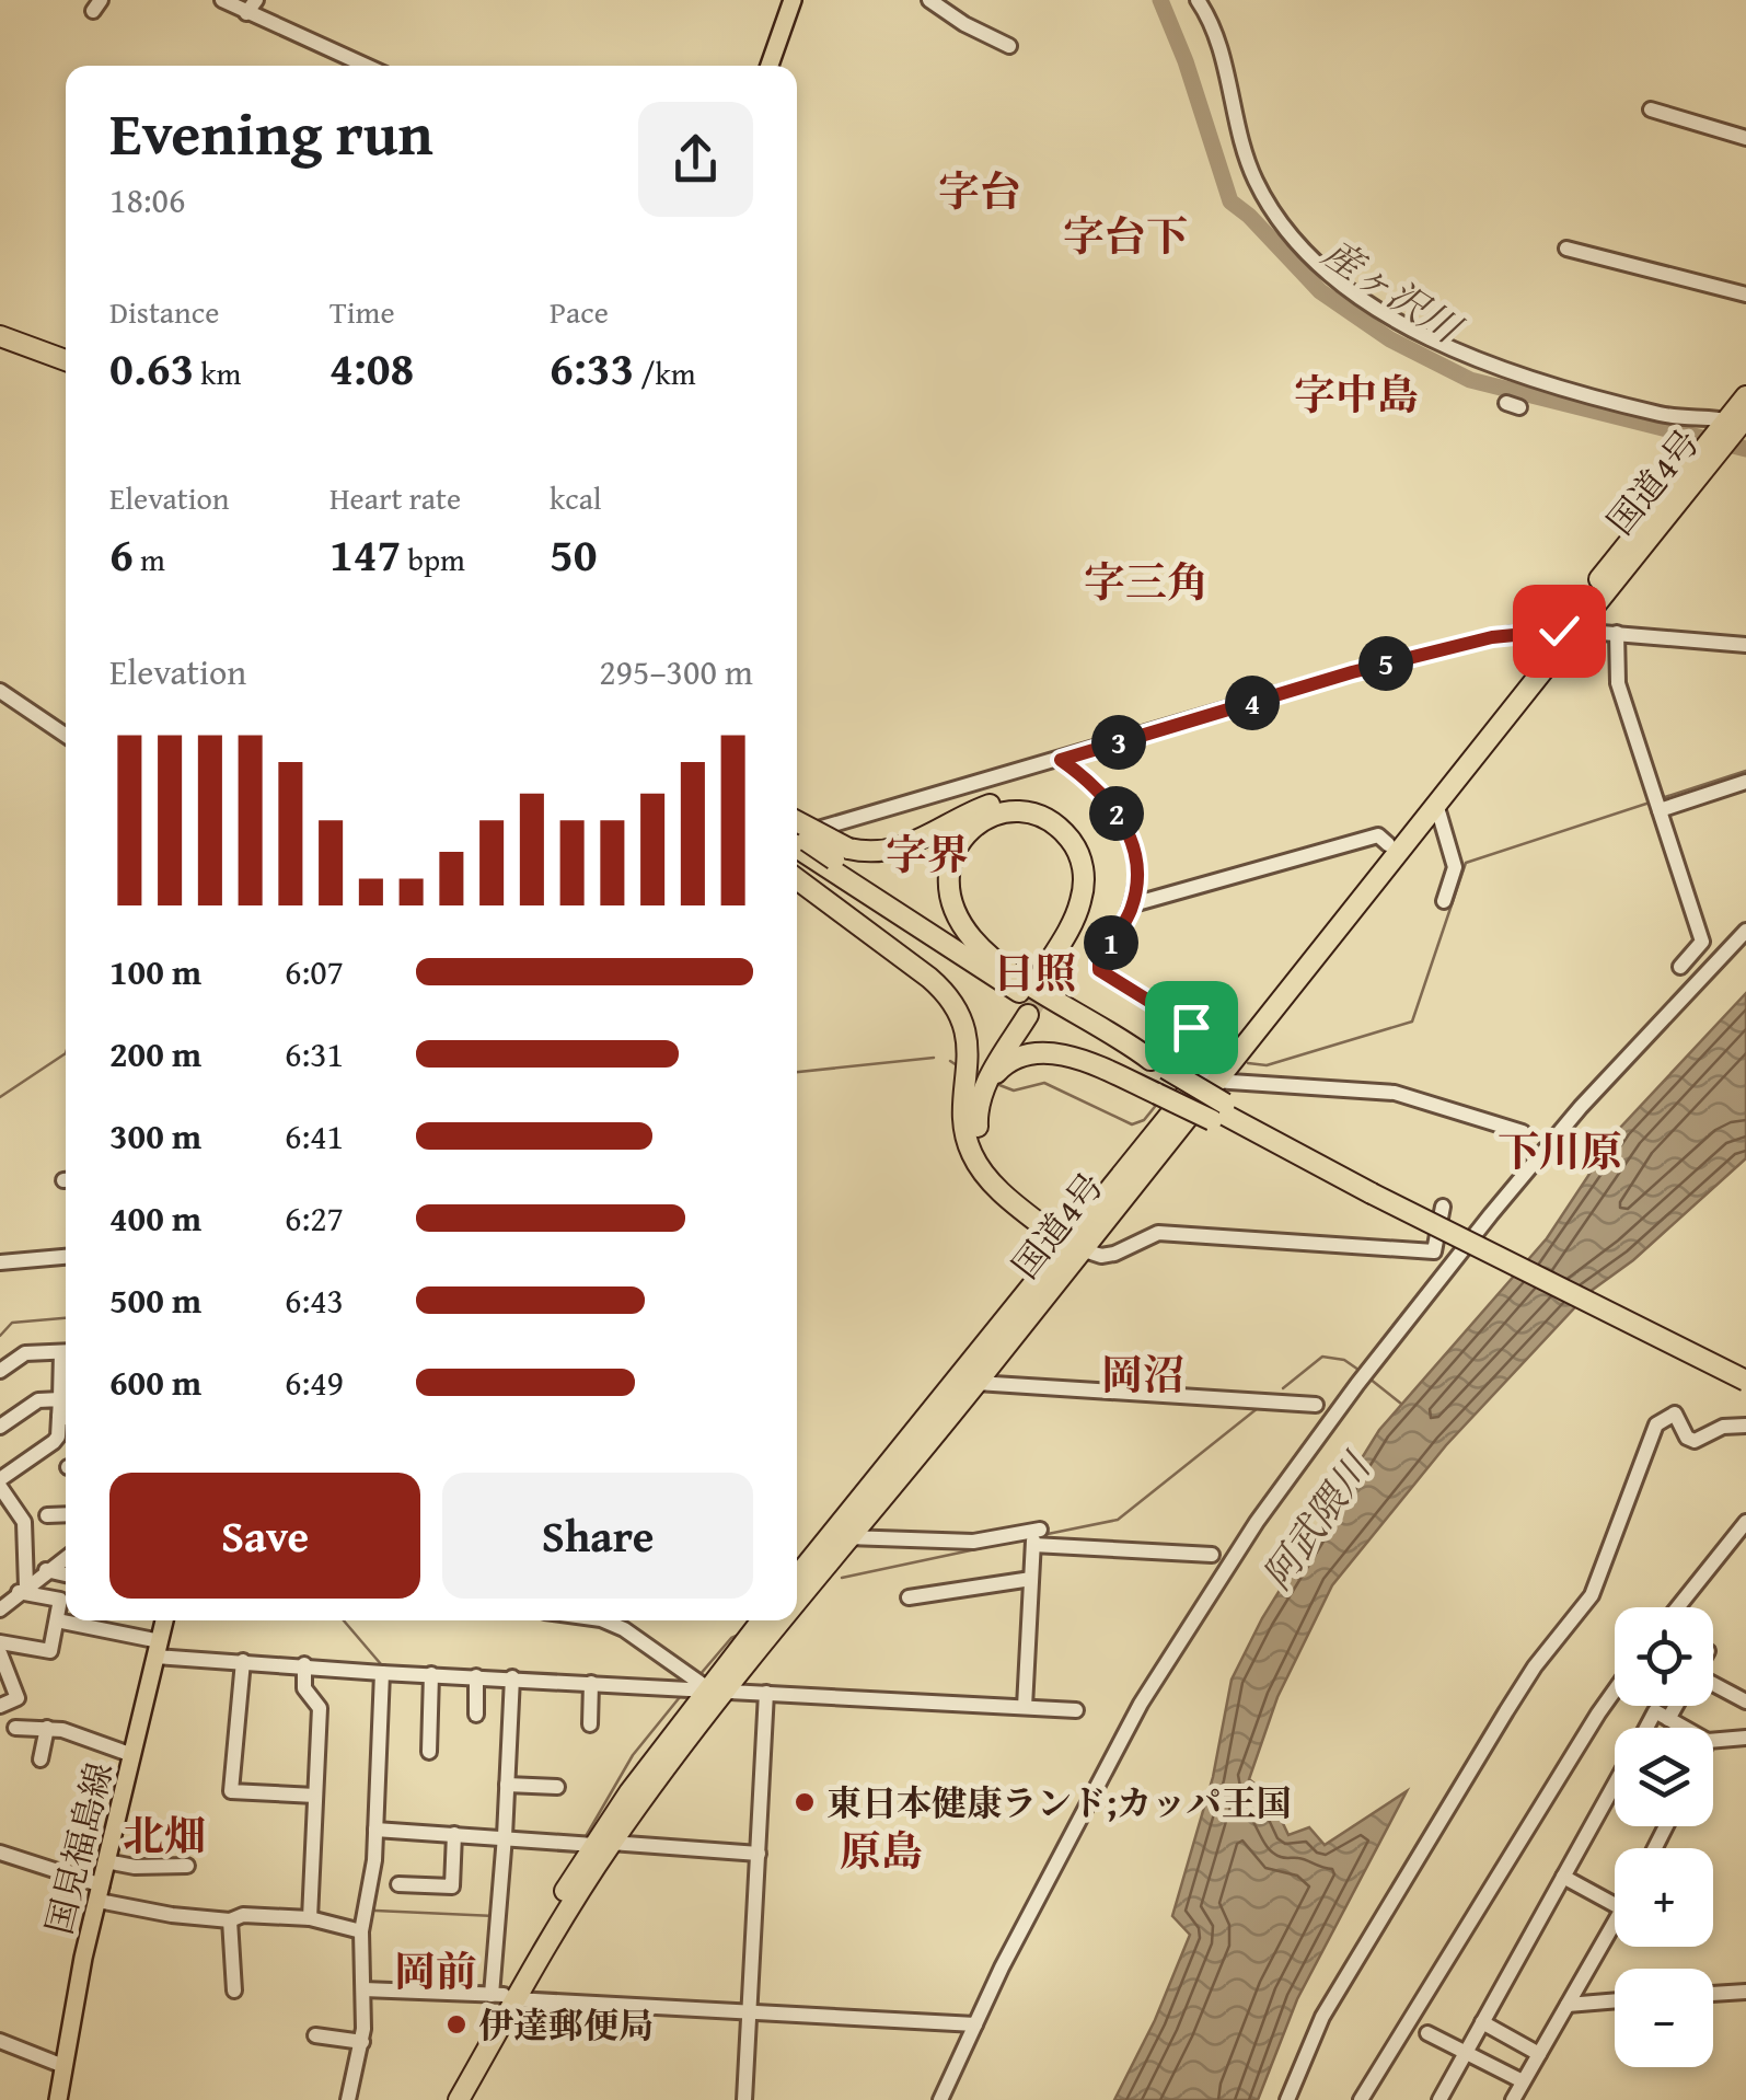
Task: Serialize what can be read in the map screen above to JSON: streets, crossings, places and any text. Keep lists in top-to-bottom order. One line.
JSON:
{"streets":{"highway":["国道4号"],"main road":["国見福島線"]},"districts":["字台","字台下","字中島","字三角","字界","日照","下川原","岡沼","北畑","原島","岡前"],"water":["産ヶ沢川","阿武隈川"],"places":["東日本健康ランド;カッパ王国","伊達郵便局"],"page":{"heading":["Evening run","18:06"],"stats":[["Distance","0.63 km"],["Time","4:08"],["Pace","6:33 /km"],["Elevation","6 m"],["Heart rate","147 bpm"],["kcal","50"]],"chart":["Elevation","295–300 m"],"pins":["5","4","3","2","1"],"list":[{"name":"100 m","note":"6:07"},{"name":"200 m","note":"6:31"},{"name":"300 m","note":"6:41"},{"name":"400 m","note":"6:27"},{"name":"500 m","note":"6:43"},{"name":"600 m","note":"6:49"}],"buttons":["Save","Share"],"map_buttons":["+","−"]}}
